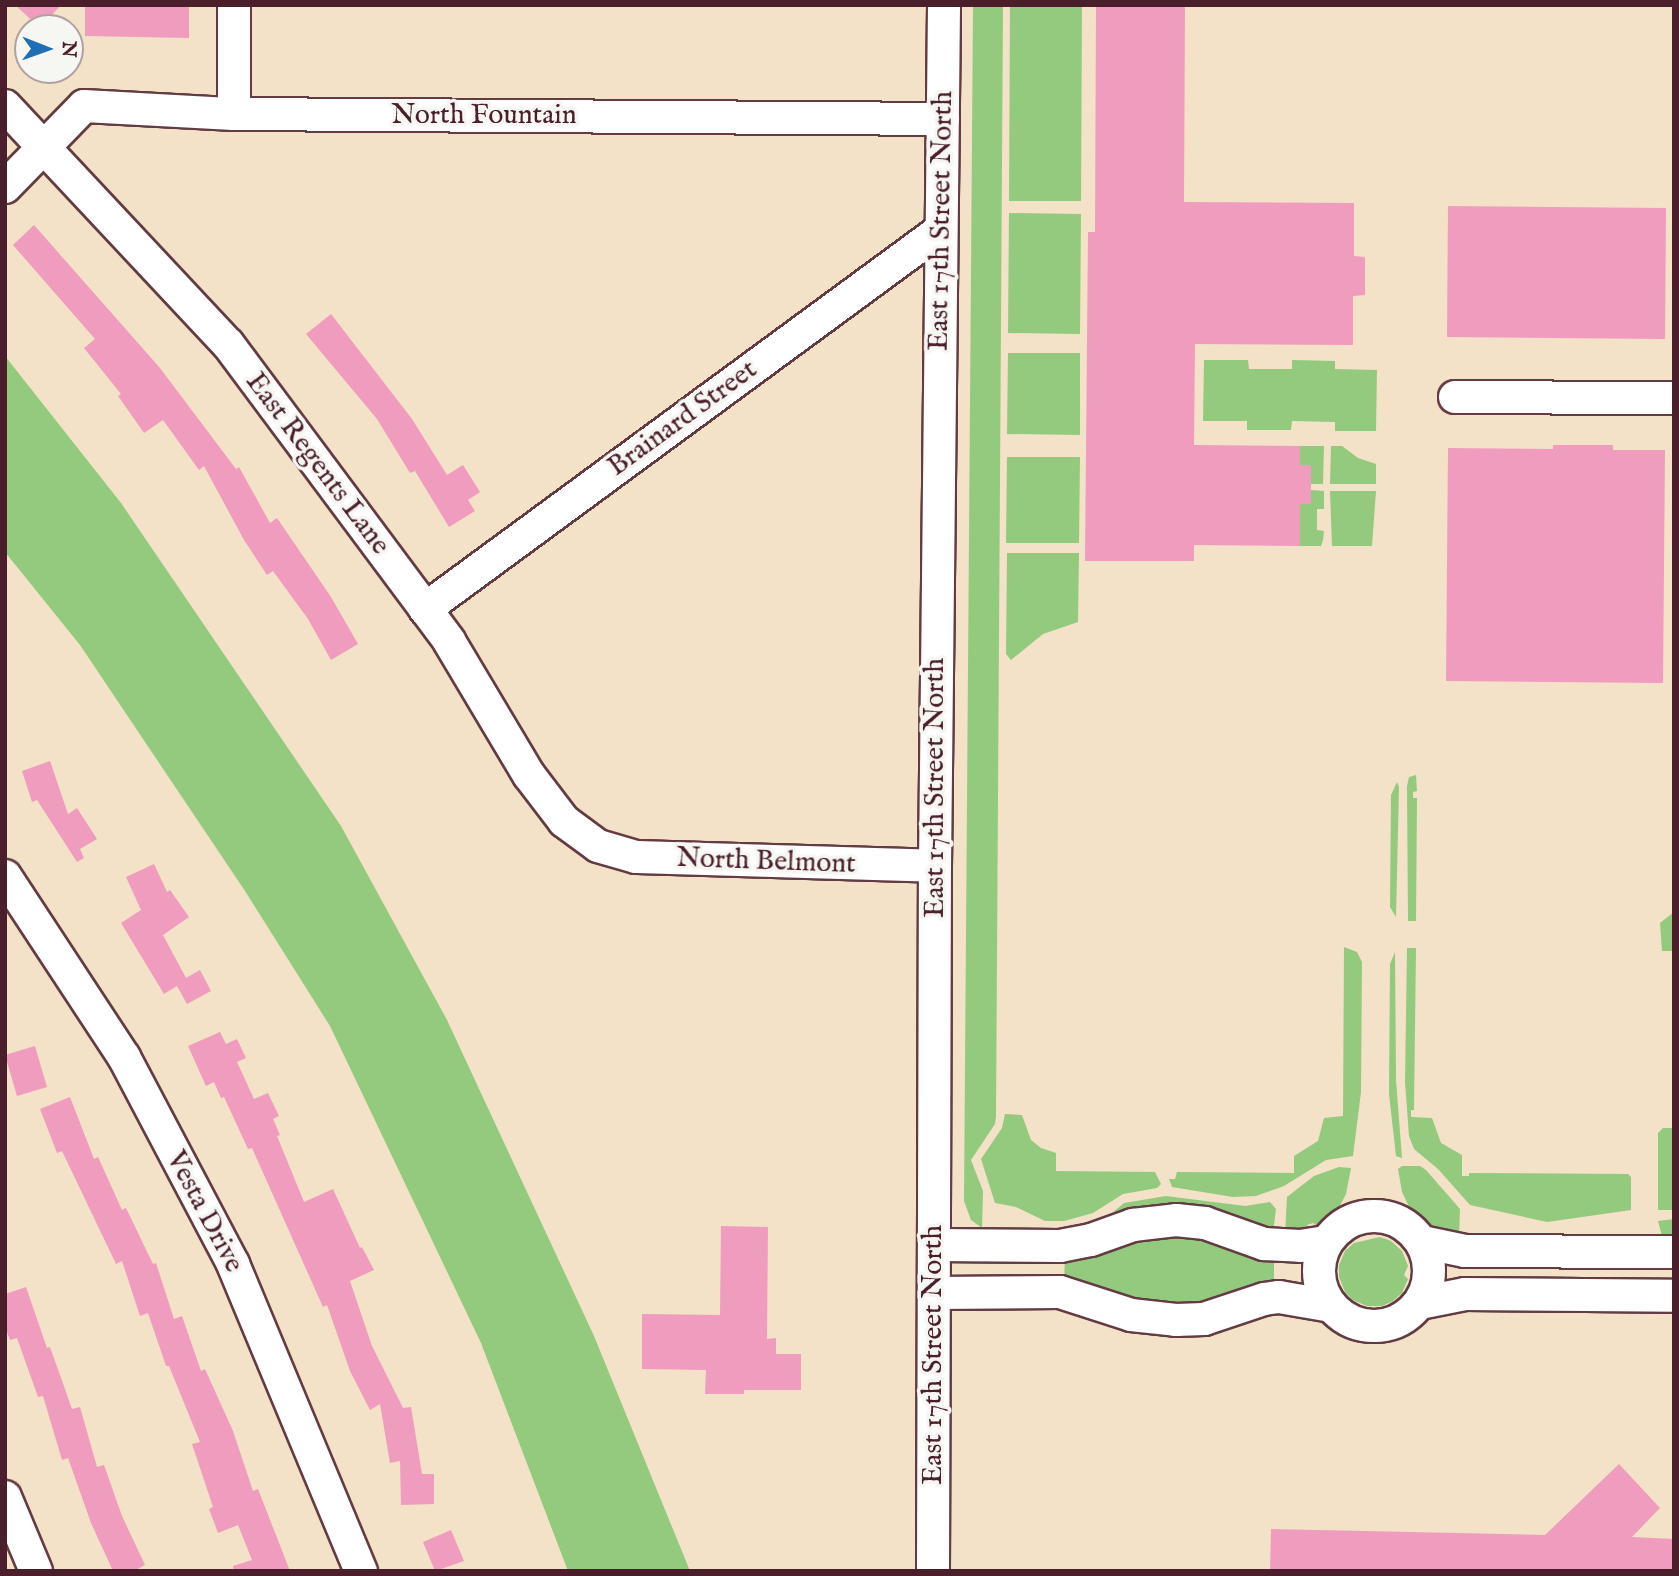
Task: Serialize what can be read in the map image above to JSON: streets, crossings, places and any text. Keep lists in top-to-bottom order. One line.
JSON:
{"streets":{"street":["North Fountain","East 17th Street North","Brainard Street","East Regents Lane","North Belmont","Vesta Drive"]},"crossings":[["North Fountain","East 17th Street North"],["North Fountain","East Regents Lane"],["East 17th Street North","Brainard Street"],["East 17th Street North","North Belmont"],["Brainard Street","East Regents Lane"],["East Regents Lane","North Belmont"]],"north":"right"}
